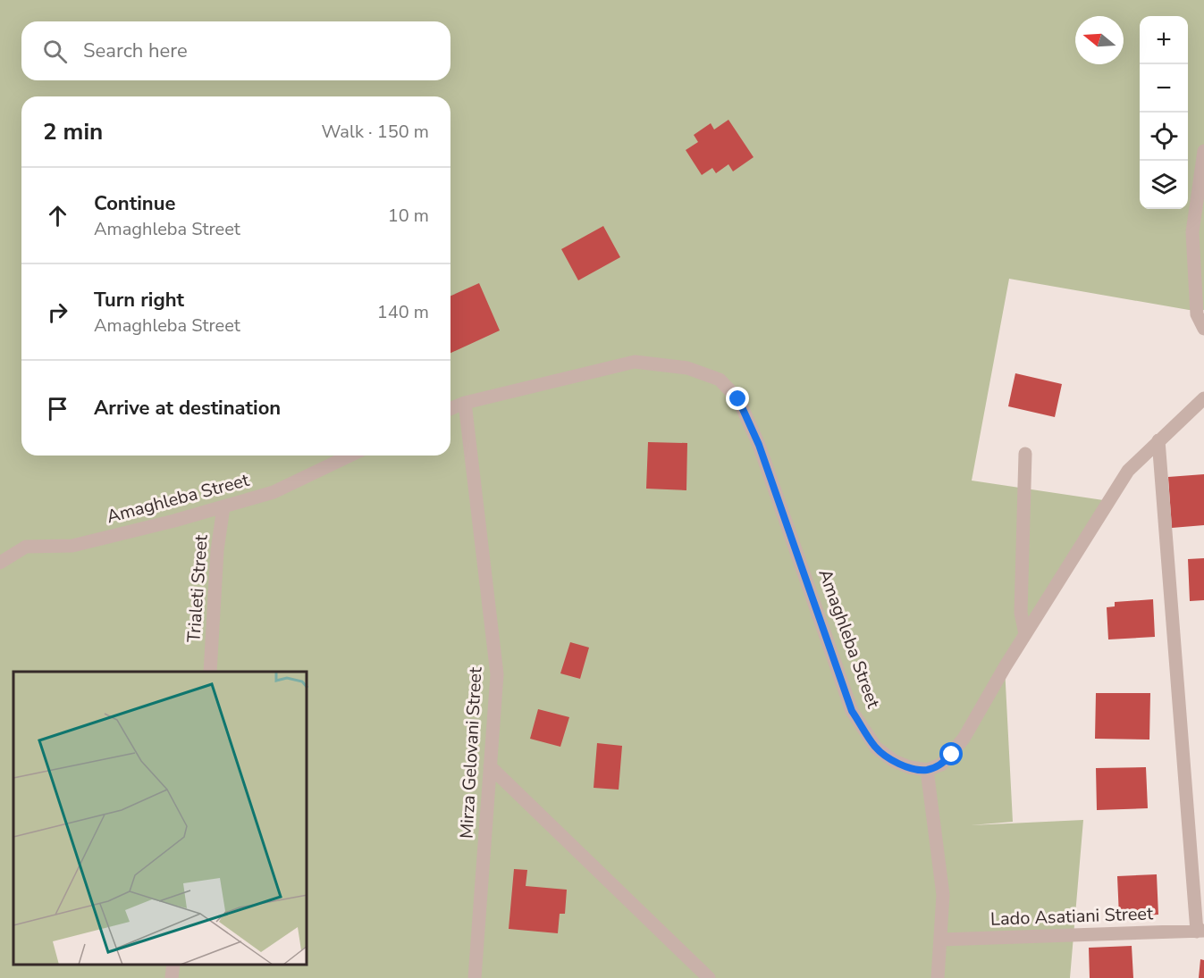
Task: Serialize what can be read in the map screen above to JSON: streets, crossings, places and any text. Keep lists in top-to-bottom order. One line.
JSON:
{"streets":{"street":["Amaghleba Street","Trialeti Street","Mirza Gelovani Street","Lado Asatiani Street"]},"crossings":[["Amaghleba Street","Trialeti Street"],["Amaghleba Street","Mirza Gelovani Street"]],"north":"left","page":{"map_buttons":["+","−"],"search":"Search here","heading":["2 min","Walk · 150 m"],"list":[["Continue","Amaghleba Street","10 m"],["Turn right","Amaghleba Street","140 m"],"Arrive at destination"]}}
